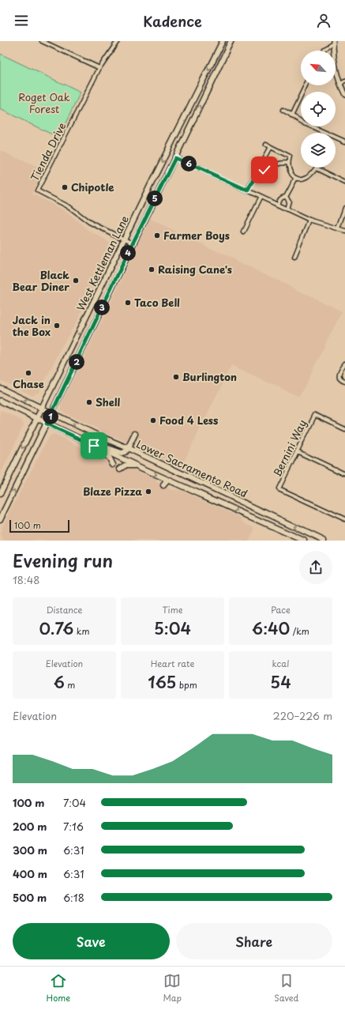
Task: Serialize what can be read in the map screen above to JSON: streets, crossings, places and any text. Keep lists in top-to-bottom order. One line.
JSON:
{"streets":{"main road":["West Kettleman Lane","Lower Sacramento Road"],"street":["Tienda Drive","Bernini Way"]},"crossings":[["Tienda Drive","West Kettleman Lane"],["West Kettleman Lane","Lower Sacramento Road"]],"parks":["Roget Oak Forest"],"places":["Chipotle","Farmer Boys","Raising Cane's","Black Bear Diner","Taco Bell","Jack in the Box","Chase","Burlington","Shell","Food 4 Less","Blaze Pizza"],"scale_bar":"100 m","north":"top left","page":{"header":"Kadence","pins":["6","5","4","3","2","1"],"scale":"100 m","heading":["Evening run","18:48"],"stats":[["Distance","0.76 km"],["Time","5:04"],["Pace","6:40 /km"],["Elevation","6 m"],["Heart rate","165 bpm"],["kcal","54"]],"chart":["Elevation","220–226 m"],"list":[{"name":"100 m","note":"7:04"},{"name":"200 m","note":"7:16"},{"name":"300 m","note":"6:31"},{"name":"400 m","note":"6:31"},{"name":"500 m","note":"6:18"}],"buttons":["Save","Share"],"tabs":["Home","Map","Saved"]}}
